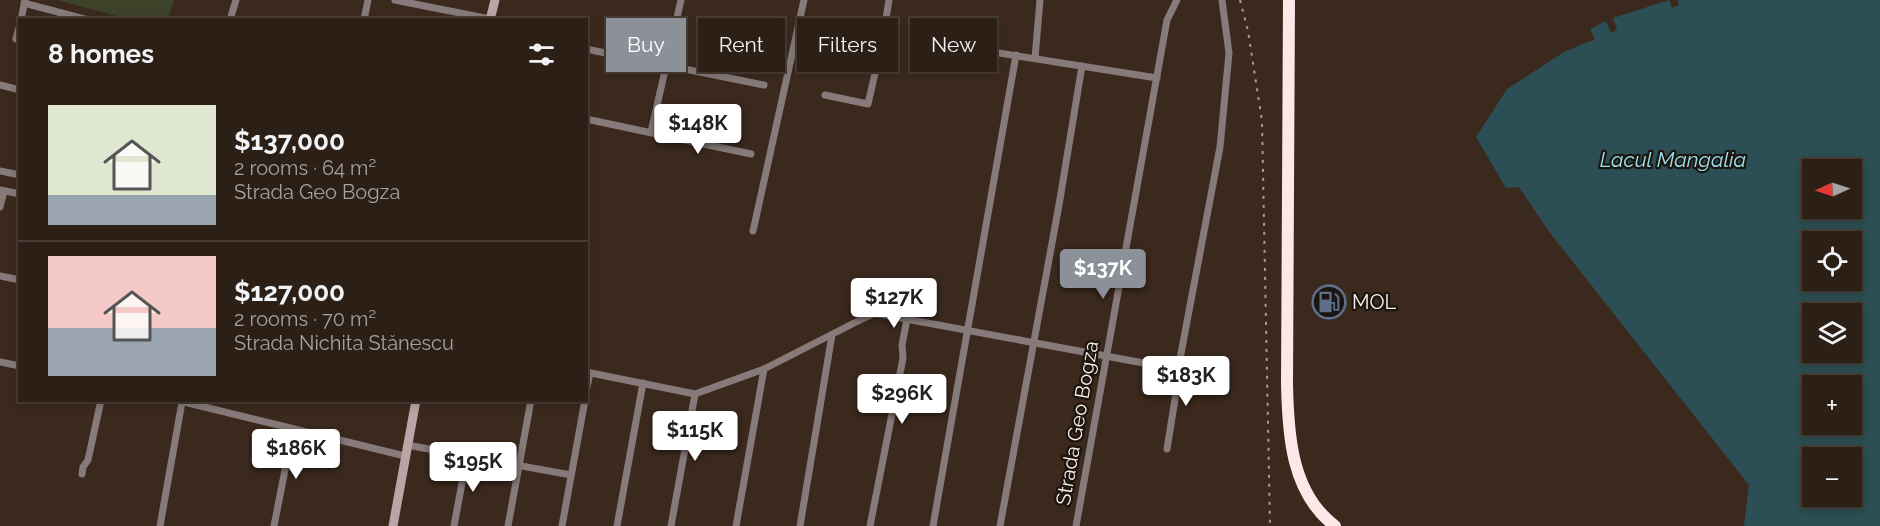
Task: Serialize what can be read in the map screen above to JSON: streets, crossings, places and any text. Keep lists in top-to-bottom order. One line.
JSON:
{"streets":{"street":["Strada Geo Bogza"]},"water":["Lacul Mangalia"],"places":{"fuel station":["MOL"]},"north":"left","page":{"chip":["Buy","Rent","Filters","New"],"heading":"8 homes","list":[{"name":"$137,000","note":"2 rooms · 64 m² · Strada Geo Bogza"},{"name":"$127,000","note":"2 rooms · 70 m² · Strada Nichita Stănescu"}],"price":["$148K","$137K","$127K","$183K","$296K","$115K","$186K","$195K"],"map_buttons":["+","−"]}}
